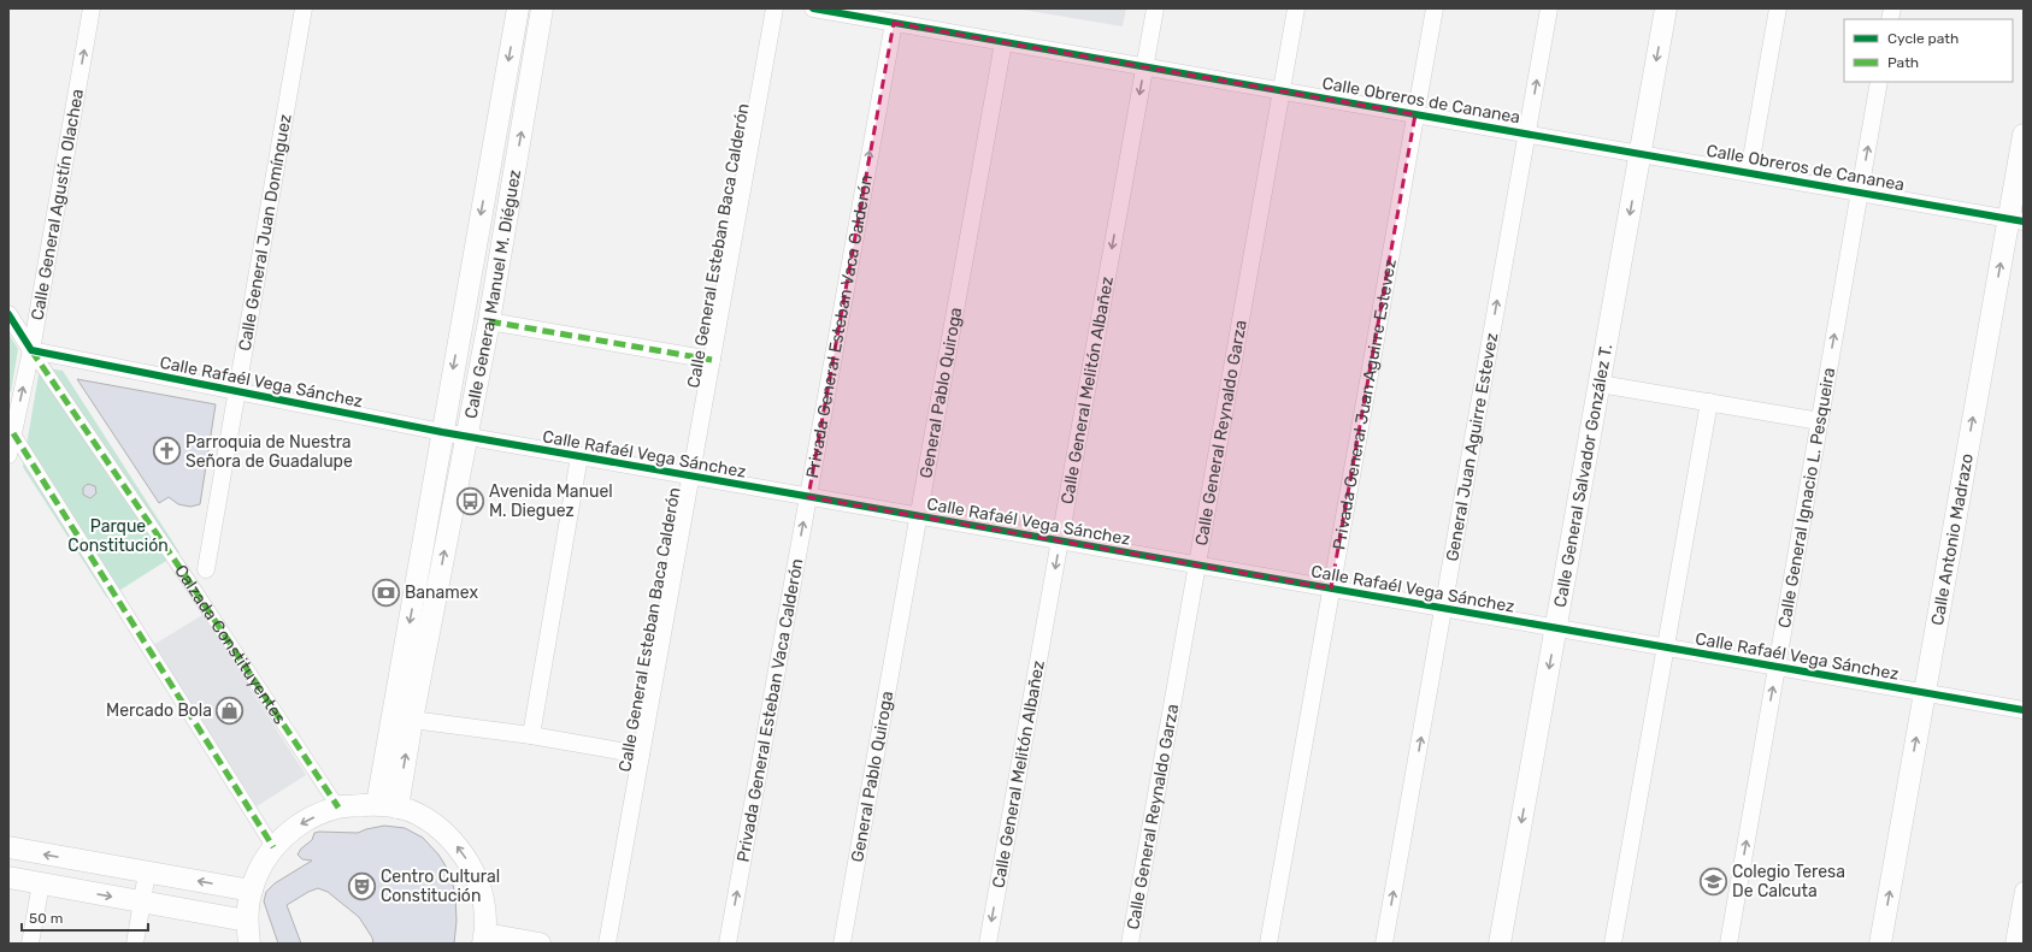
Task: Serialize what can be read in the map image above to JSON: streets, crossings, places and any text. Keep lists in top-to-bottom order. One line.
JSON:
{"streets":{"street":["Calle Obreros de Cananea","Calle General Agustín Olachea","Calle General Juan Domínguez","Calle General Esteban Baca Calderón","Calle General Manuel M. Diéguez","Privada General Esteban Vaca Calderón","Calle Rafaél Vega Sánchez","Calle General Melitón Albañez","General Pablo Quiroga","Privada General Juan Aguirre Estevez","Calle General Reynaldo Garza","General Juan Aguirre Estevez","Calle General Salvador González T.","Calle General Ignacio L. Pesqueira","Calle Antonio Madrazo","Calzada Constituyentes"]},"crossings":[["Calle Obreros de Cananea","Privada General Esteban Vaca Calderón"],["Calle Obreros de Cananea","Calle General Melitón Albañez"],["Calle Obreros de Cananea","General Pablo Quiroga"],["Calle Obreros de Cananea","Privada General Juan Aguirre Estevez"],["Calle Obreros de Cananea","Calle General Reynaldo Garza"],["Calle Obreros de Cananea","General Juan Aguirre Estevez"],["Calle Obreros de Cananea","Calle General Salvador González T."],["Calle Obreros de Cananea","Calle General Ignacio L. Pesqueira"],["Calle Obreros de Cananea","Calle Antonio Madrazo"],["Calle General Agustín Olachea","Calle Rafaél Vega Sánchez"],["Calle General Agustín Olachea","Calzada Constituyentes"],["Calle General Juan Domínguez","Calle Rafaél Vega Sánchez"],["Calle General Esteban Baca Calderón","Calle Rafaél Vega Sánchez"],["Calle General Manuel M. Diéguez","Calle Rafaél Vega Sánchez"],["Privada General Esteban Vaca Calderón","Calle Rafaél Vega Sánchez"],["Calle Rafaél Vega Sánchez","Calle General Melitón Albañez"],["Calle Rafaél Vega Sánchez","General Pablo Quiroga"],["Calle Rafaél Vega Sánchez","Privada General Juan Aguirre Estevez"],["Calle Rafaél Vega Sánchez","Calle General Reynaldo Garza"],["Calle Rafaél Vega Sánchez","General Juan Aguirre Estevez"],["Calle Rafaél Vega Sánchez","Calle General Salvador González T."],["Calle Rafaél Vega Sánchez","Calle General Ignacio L. Pesqueira"],["Calle Rafaél Vega Sánchez","Calle Antonio Madrazo"],["Calle Rafaél Vega Sánchez","Calzada Constituyentes"]],"one_way":["Calle General Agustín Olachea","Privada General Esteban Vaca Calderón","Calle General Melitón Albañez","General Juan Aguirre Estevez","Calle Antonio Madrazo"],"parks":["Parque Constitución"],"places":{"church":["Parroquia de Nuestra Señora de Guadalupe"],"bus stop":["Avenida Manuel M. Dieguez"],"bank":["Banamex"],"shop":["Mercado Bola"],"school or university":["Colegio Teresa De Calcuta"],"theatre":["Centro Cultural Constitución"]},"legend":["Cycle path","Path"],"scale_bar":"50 m"}
